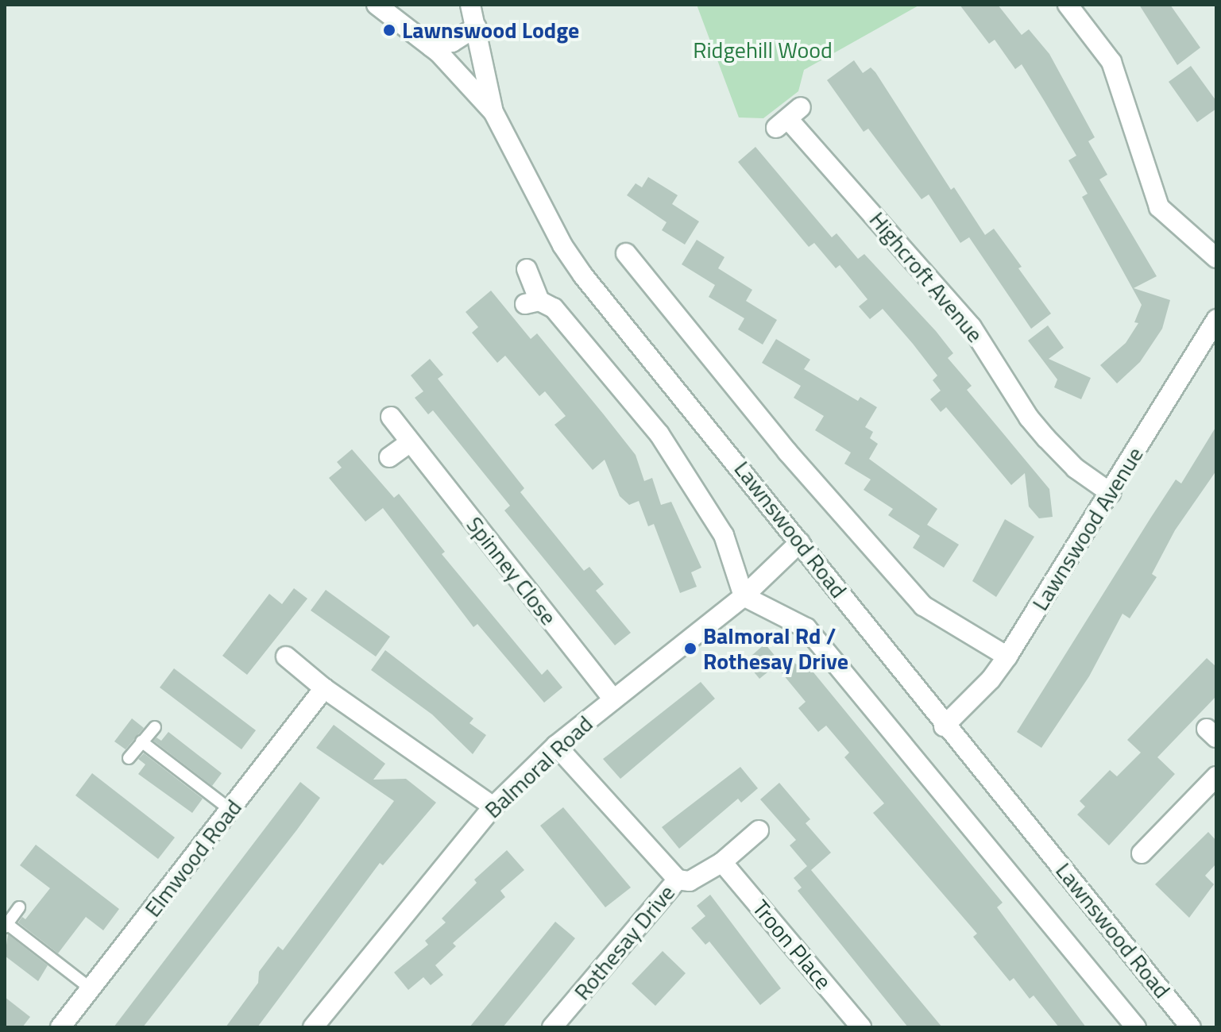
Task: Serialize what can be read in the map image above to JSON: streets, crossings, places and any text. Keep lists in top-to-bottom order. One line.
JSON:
{"streets":{"street":["Highcroft Avenue","Lawnswood Avenue","Lawnswood Road","Spinney Close","Balmoral Road","Elmwood Road","Rothesay Drive","Troon Place"]},"crossings":[["Highcroft Avenue","Lawnswood Avenue"],["Lawnswood Avenue","Lawnswood Road"],["Lawnswood Road","Balmoral Road"],["Spinney Close","Balmoral Road"],["Balmoral Road","Rothesay Drive"]],"parks":["Ridgehill Wood"],"places":["Lawnswood Lodge","Balmoral Rd / Rothesay Drive"]}
